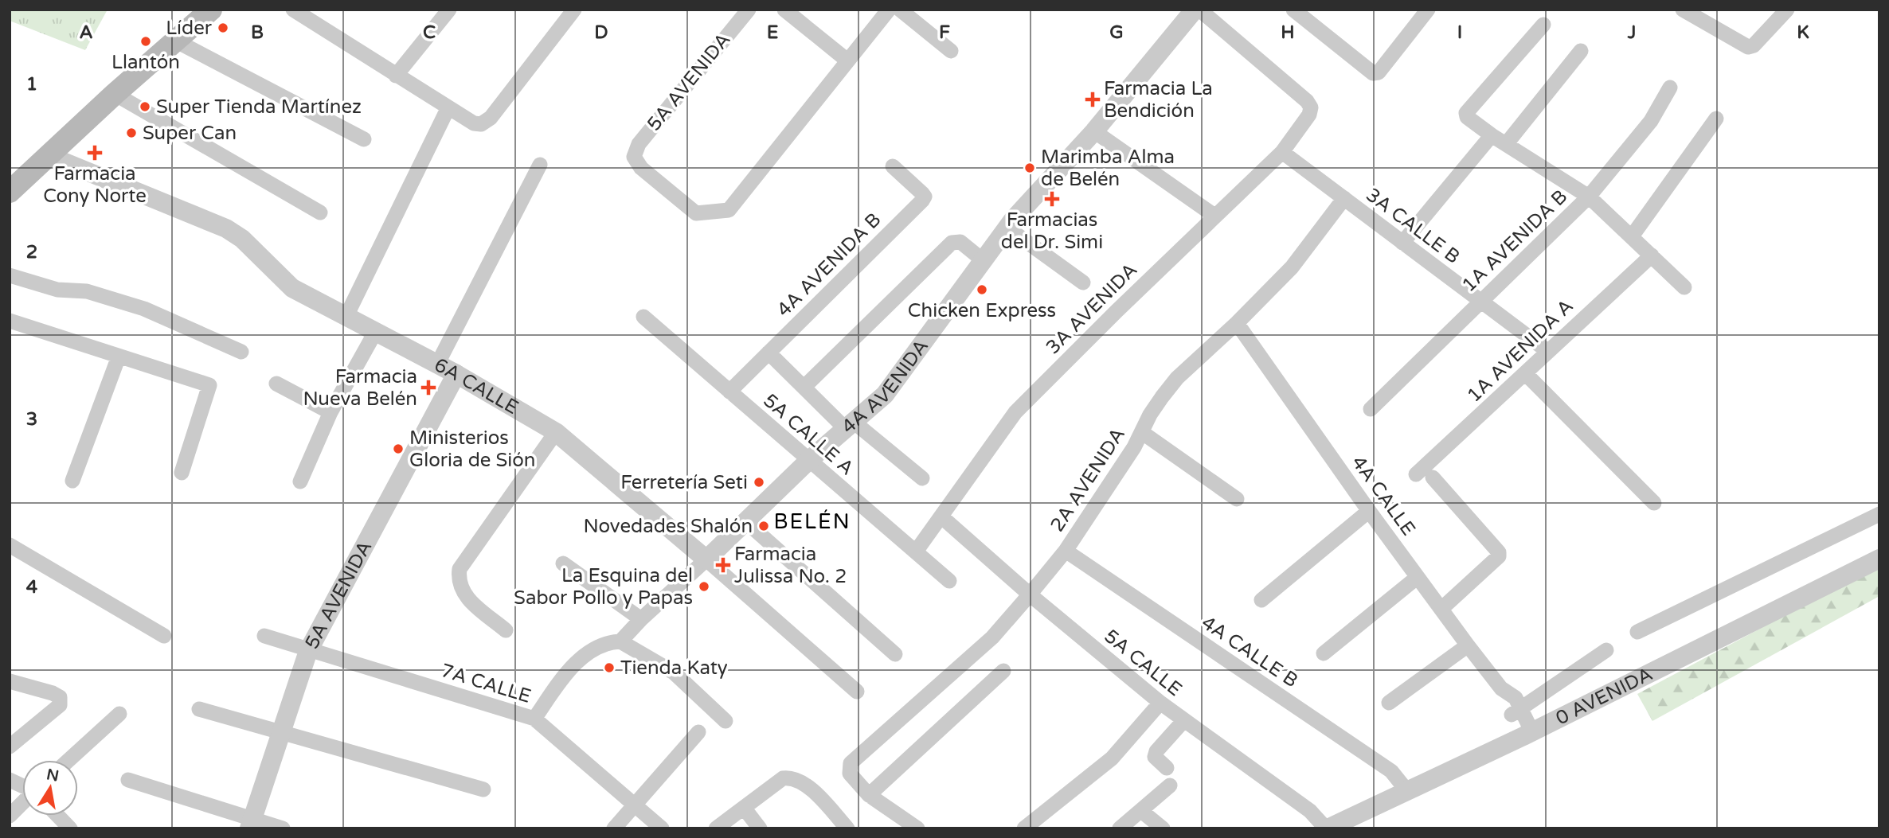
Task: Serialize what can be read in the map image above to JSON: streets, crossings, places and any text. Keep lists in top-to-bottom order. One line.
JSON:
{"streets":{"street":["5A AVENIDA","3A CALLE B","1A AVENIDA B","4A AVENIDA B","3A AVENIDA","1A AVENIDA A","4A AVENIDA","6A CALLE","5A CALLE A","2A AVENIDA","4A CALLE","4A CALLE B","5A CALLE","7A CALLE","0 AVENIDA"]},"crossings":[["5A AVENIDA","6A CALLE"],["5A AVENIDA","7A CALLE"],["3A CALLE B","1A AVENIDA B"],["3A CALLE B","3A AVENIDA"],["3A CALLE B","1A AVENIDA A"],["3A CALLE B","2A AVENIDA"],["4A AVENIDA B","5A CALLE A"],["3A AVENIDA","5A CALLE A"],["3A AVENIDA","5A CALLE"],["4A AVENIDA","6A CALLE"],["4A AVENIDA","5A CALLE A"],["2A AVENIDA","4A CALLE"],["2A AVENIDA","4A CALLE B"],["2A AVENIDA","5A CALLE"],["4A CALLE","0 AVENIDA"],["4A CALLE B","0 AVENIDA"],["5A CALLE","0 AVENIDA"]],"districts":["BELÉN"],"places":{"other":["Líder","Llantón","Super Tienda Martínez","Super Can","Marimba Alma de Belén","Chicken Express","Ministerios Gloria de Sión","Ferretería Seti","Novedades Shalón","La Esquina del Sabor Pollo y Papas","Tienda Katy"],"health":["Farmacia La Bendición","Farmacia Cony Norte","Farmacias del Dr. Simi","Farmacia Nueva Belén","Farmacia Julissa No. 2"]},"north":"top","grid":{"columns":["A","B","C","D","E","F","G","H","I","J","K"],"rows":["1","2","3","4"]}}
